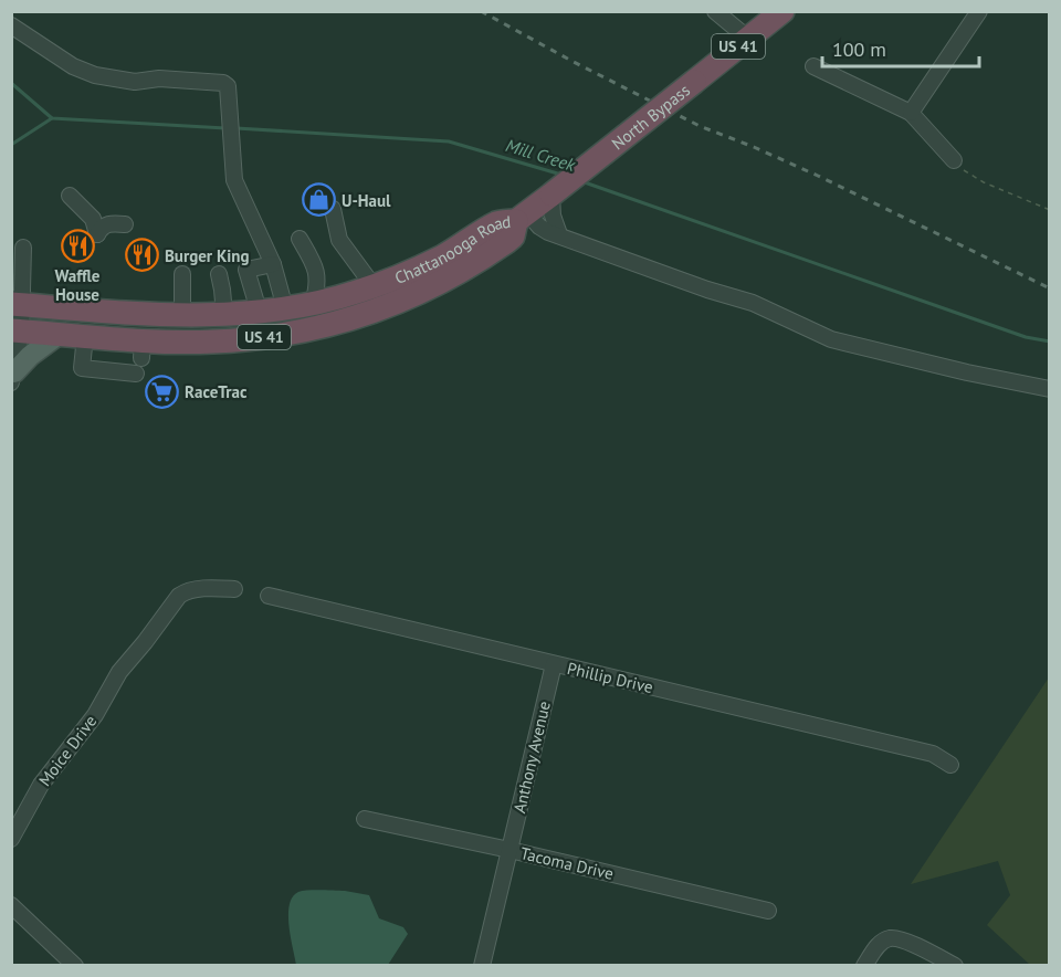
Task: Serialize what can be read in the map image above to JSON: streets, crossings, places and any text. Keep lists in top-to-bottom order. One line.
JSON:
{"streets":{"highway":["US 41","North Bypass","Chattanooga Road"],"street":["Phillip Drive","Moice Drive","Anthony Avenue","Tacoma Drive"]},"crossings":[["North Bypass","Chattanooga Road"],["Phillip Drive","Anthony Avenue"],["Anthony Avenue","Tacoma Drive"]],"water":["Mill Creek"],"places":{"shop":["U-Haul"],"restaurant":["Waffle House","Burger King"],"supermarket":["RaceTrac"]},"scale_bar":"100 m"}
